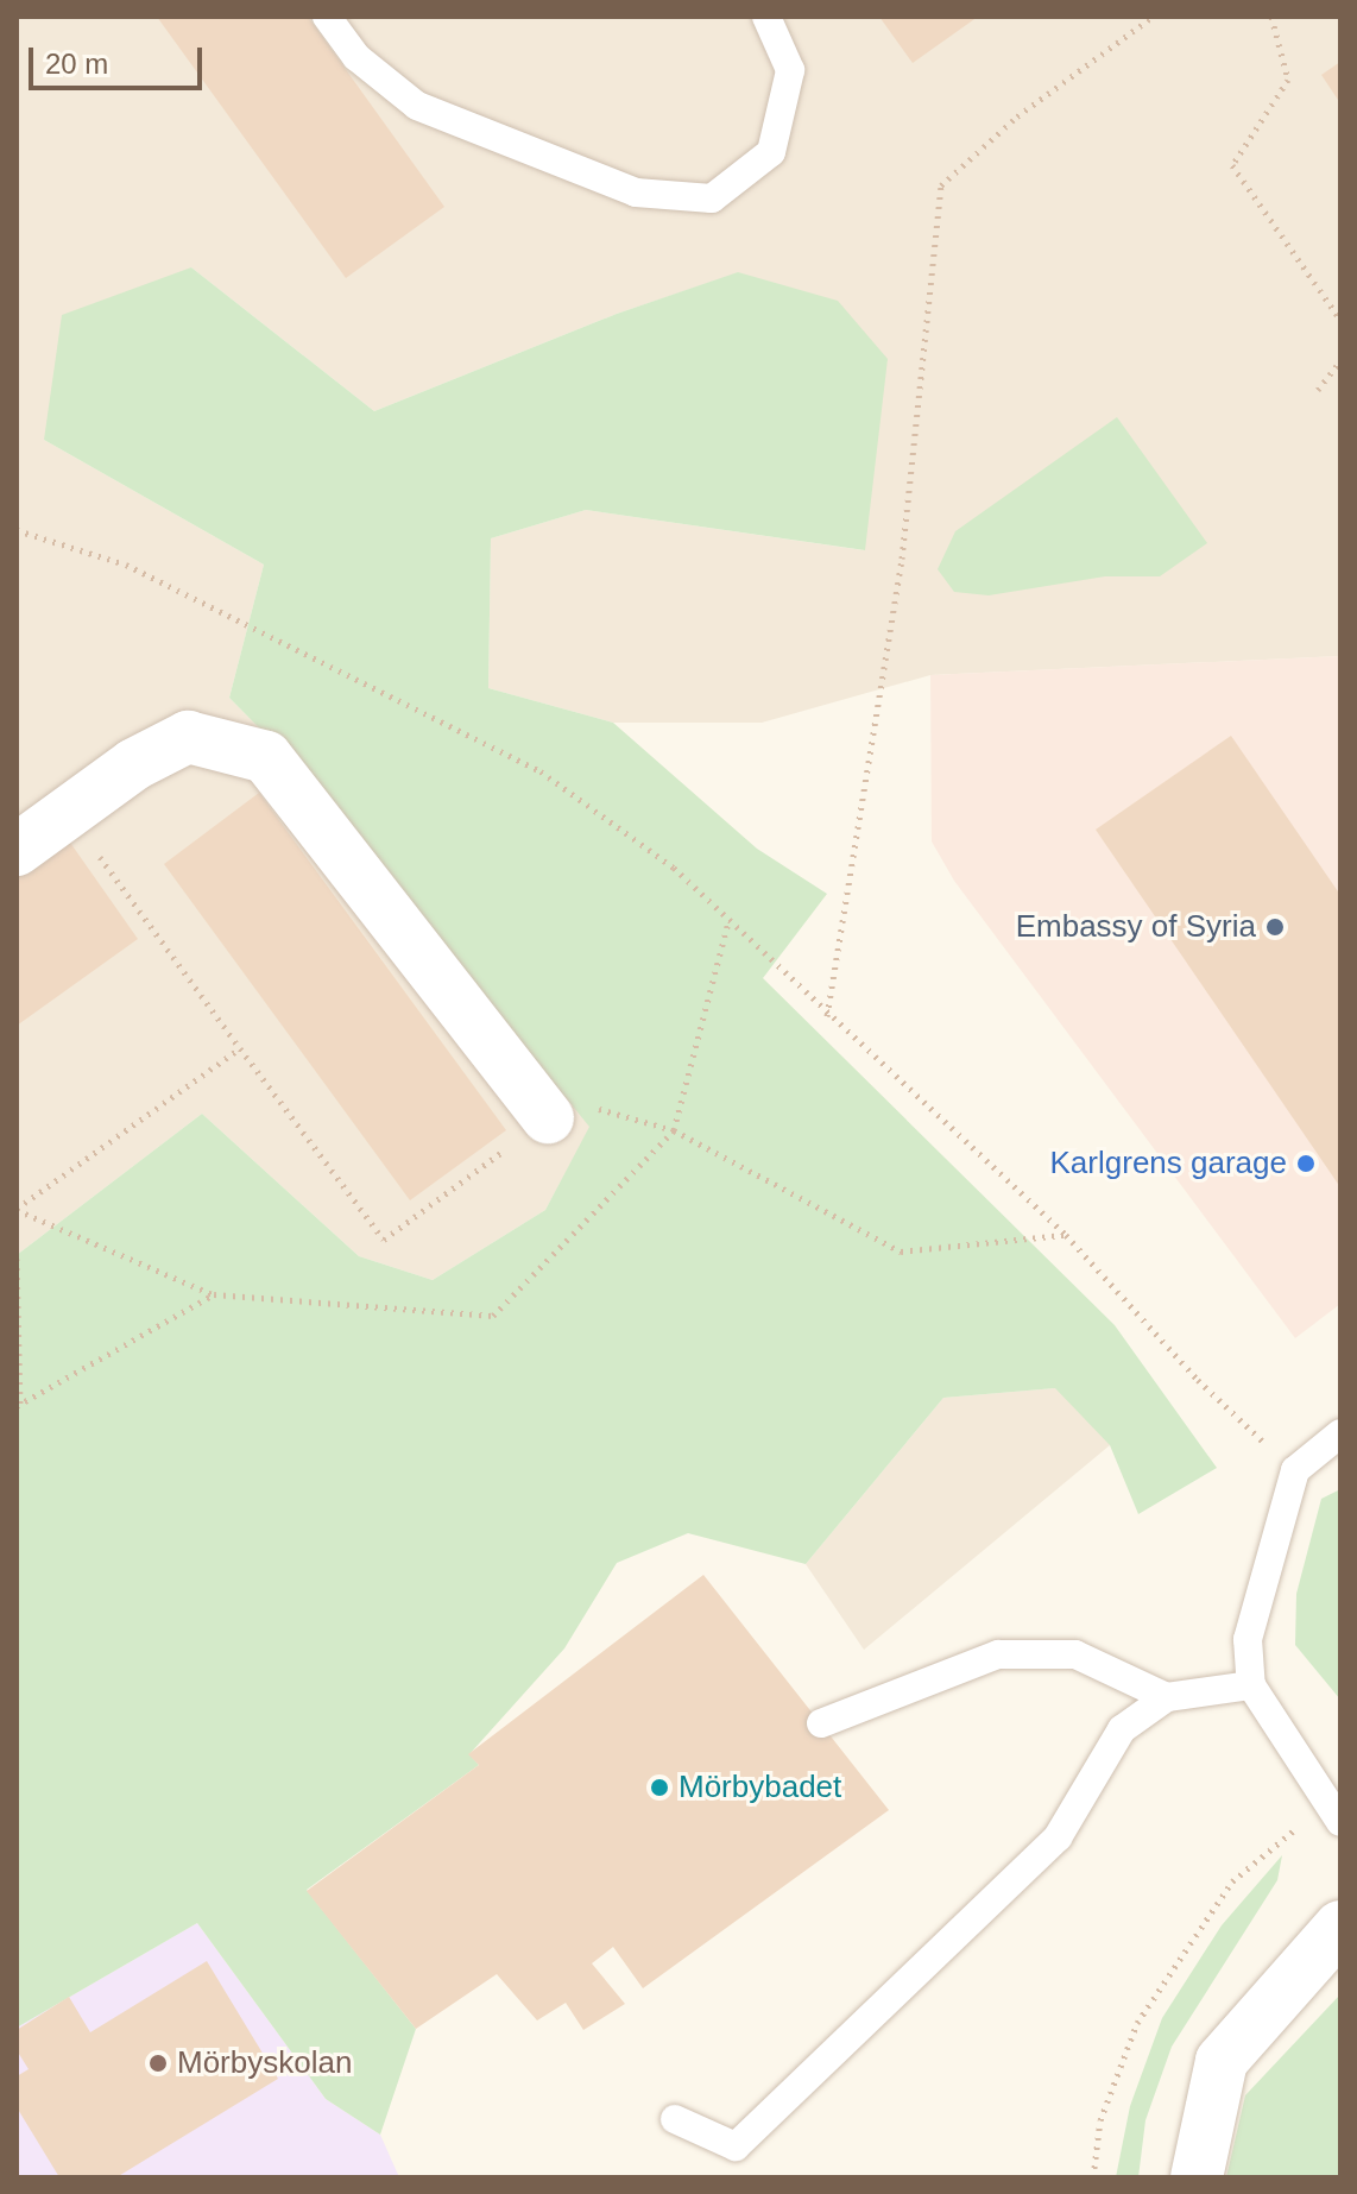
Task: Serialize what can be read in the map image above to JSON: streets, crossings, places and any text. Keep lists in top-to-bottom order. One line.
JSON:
{"places":["Embassy of Syria","Karlgrens garage","Mörbybadet","Mörbyskolan"],"scale_bar":"20 m"}
